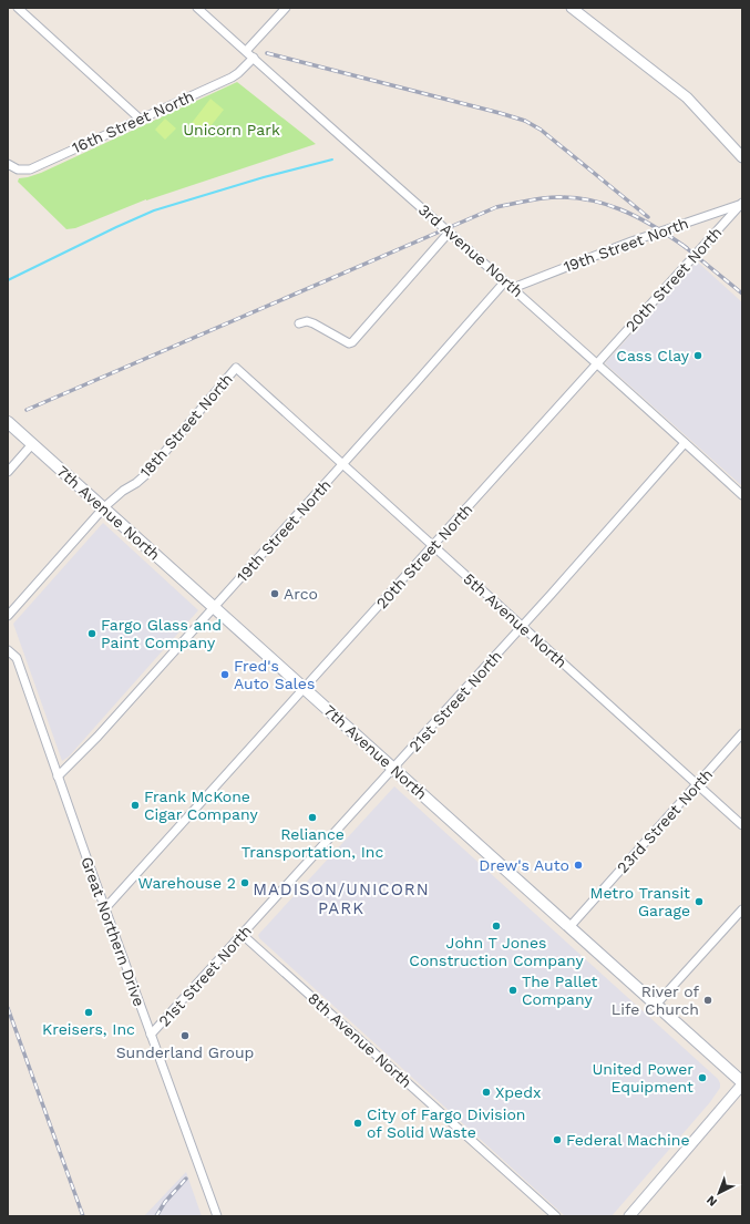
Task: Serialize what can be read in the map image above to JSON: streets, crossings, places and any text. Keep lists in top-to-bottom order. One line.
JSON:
{"streets":{"main road":["7th Avenue North"],"street":["16th Street North","19th Street North","3rd Avenue North","20th Street North","18th Street North","5th Avenue North","21st Street North","23rd Street North","Great Northern Drive","8th Avenue North"]},"crossings":[["16th Street North","3rd Avenue North"],["19th Street North","3rd Avenue North"],["19th Street North","20th Street North"],["19th Street North","7th Avenue North"],["19th Street North","5th Avenue North"],["19th Street North","Great Northern Drive"],["3rd Avenue North","20th Street North"],["3rd Avenue North","21st Street North"],["20th Street North","7th Avenue North"],["20th Street North","5th Avenue North"],["20th Street North","Great Northern Drive"],["18th Street North","7th Avenue North"],["18th Street North","5th Avenue North"],["7th Avenue North","21st Street North"],["7th Avenue North","23rd Street North"],["5th Avenue North","21st Street North"],["5th Avenue North","23rd Street North"],["21st Street North","Great Northern Drive"],["21st Street North","8th Avenue North"]],"districts":["MADISON/UNICORN PARK"],"parks":["Unicorn Park"],"places":["Cass Clay","Arco","Fargo Glass and Paint Company","Fred's Auto Sales","Frank McKone Cigar Company","Reliance Transportation, Inc","Drew's Auto","Warehouse 2","Metro Transit Garage","John T Jones Construction Company","The Pallet Company","River of Life Church","Kreisers, Inc","Sunderland Group","United Power Equipment","Xpedx","City of Fargo Division of Solid Waste","Federal Machine"],"north":"bottom left"}
